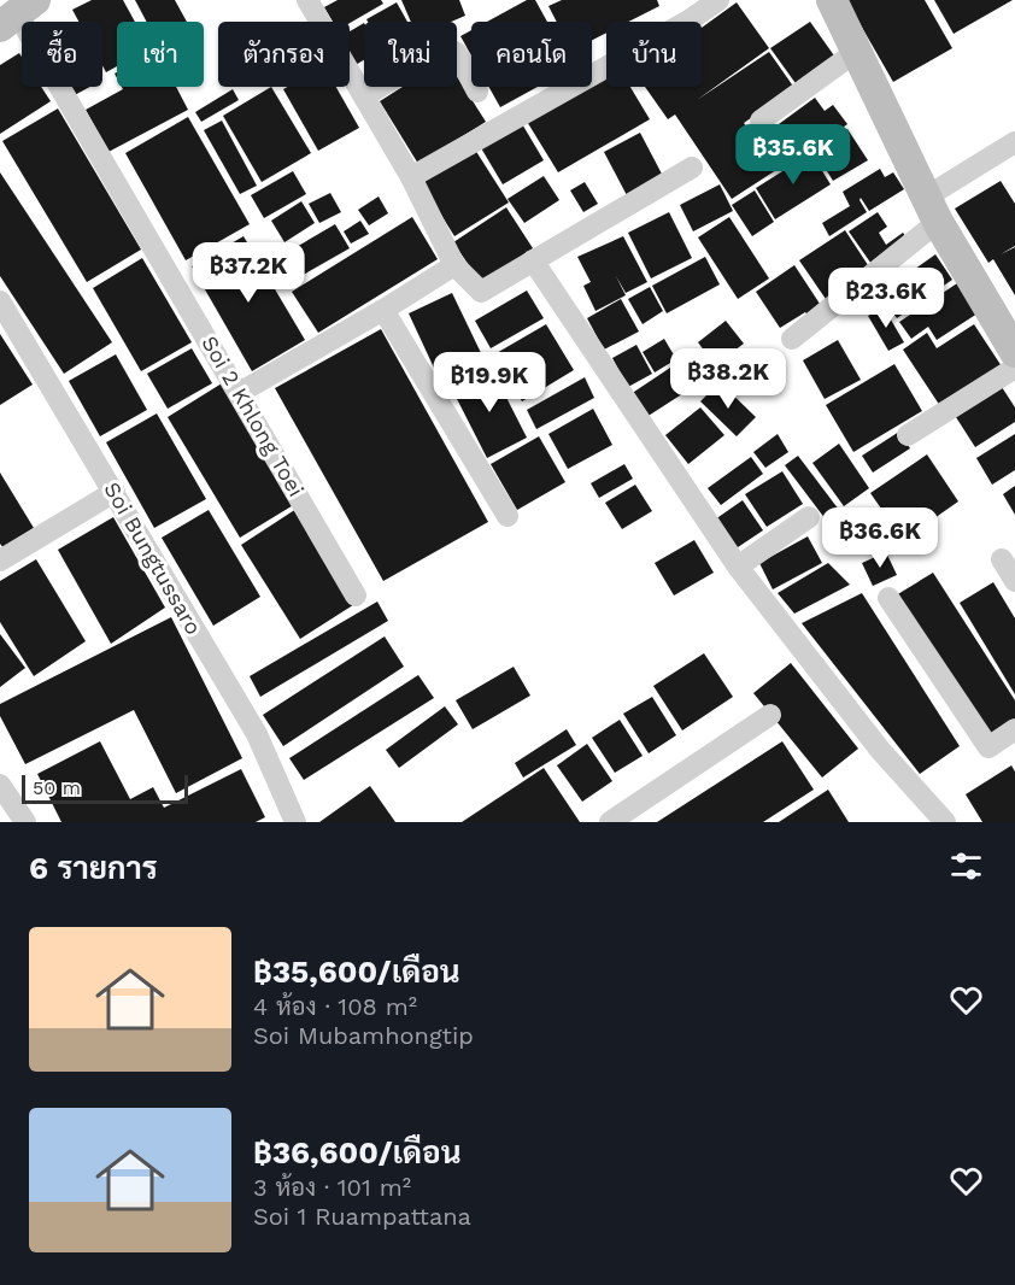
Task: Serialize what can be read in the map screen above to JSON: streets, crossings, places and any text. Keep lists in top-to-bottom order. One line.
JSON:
{"streets":{"street":["Soi 2 Khlong Toei","Soi Bungtussaro"]},"scale_bar":"50 m","page":{"chip":["ซื้อ","เช่า","ตัวกรอง","ใหม่","คอนโด","บ้าน"],"price":["฿35.6K","฿37.2K","฿23.6K","฿38.2K","฿19.9K","฿36.6K"],"scale":"50 m","heading":"6 รายการ","list":[{"name":"฿35,600/เดือน","note":"4 ห้อง · 108 m² · Soi Mubamhongtip"},{"name":"฿36,600/เดือน","note":"3 ห้อง · 101 m² · Soi 1 Ruampattana"}]}}
